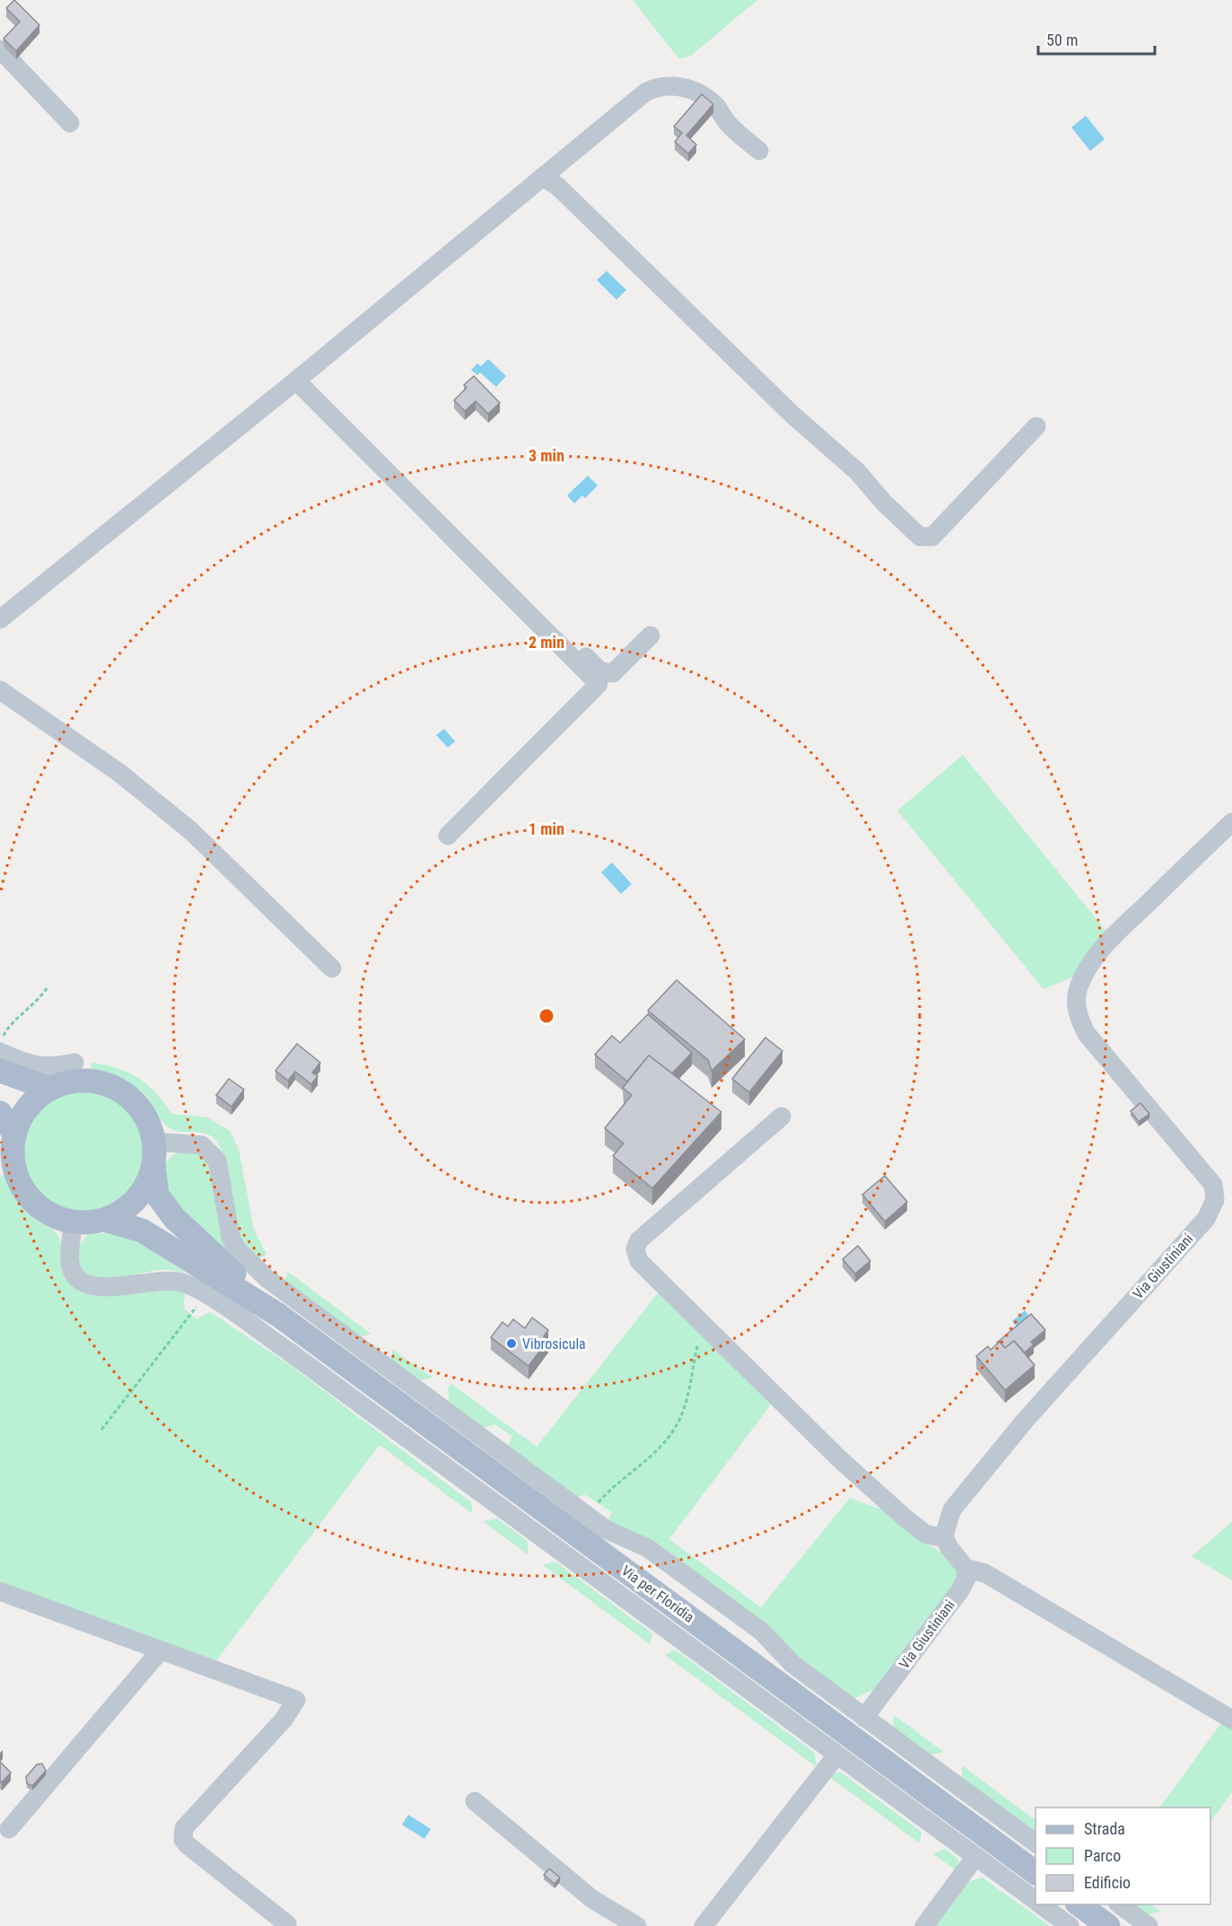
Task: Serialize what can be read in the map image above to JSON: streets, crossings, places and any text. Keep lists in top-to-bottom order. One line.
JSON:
{"streets":{"main road":["Via per Floridia"],"street":["Via Giustiniani"]},"places":["Vibrosicula"],"legend":["Strada","Parco","Edificio"],"scale_bar":"50 m","rings":["3 min","2 min","1 min"]}
